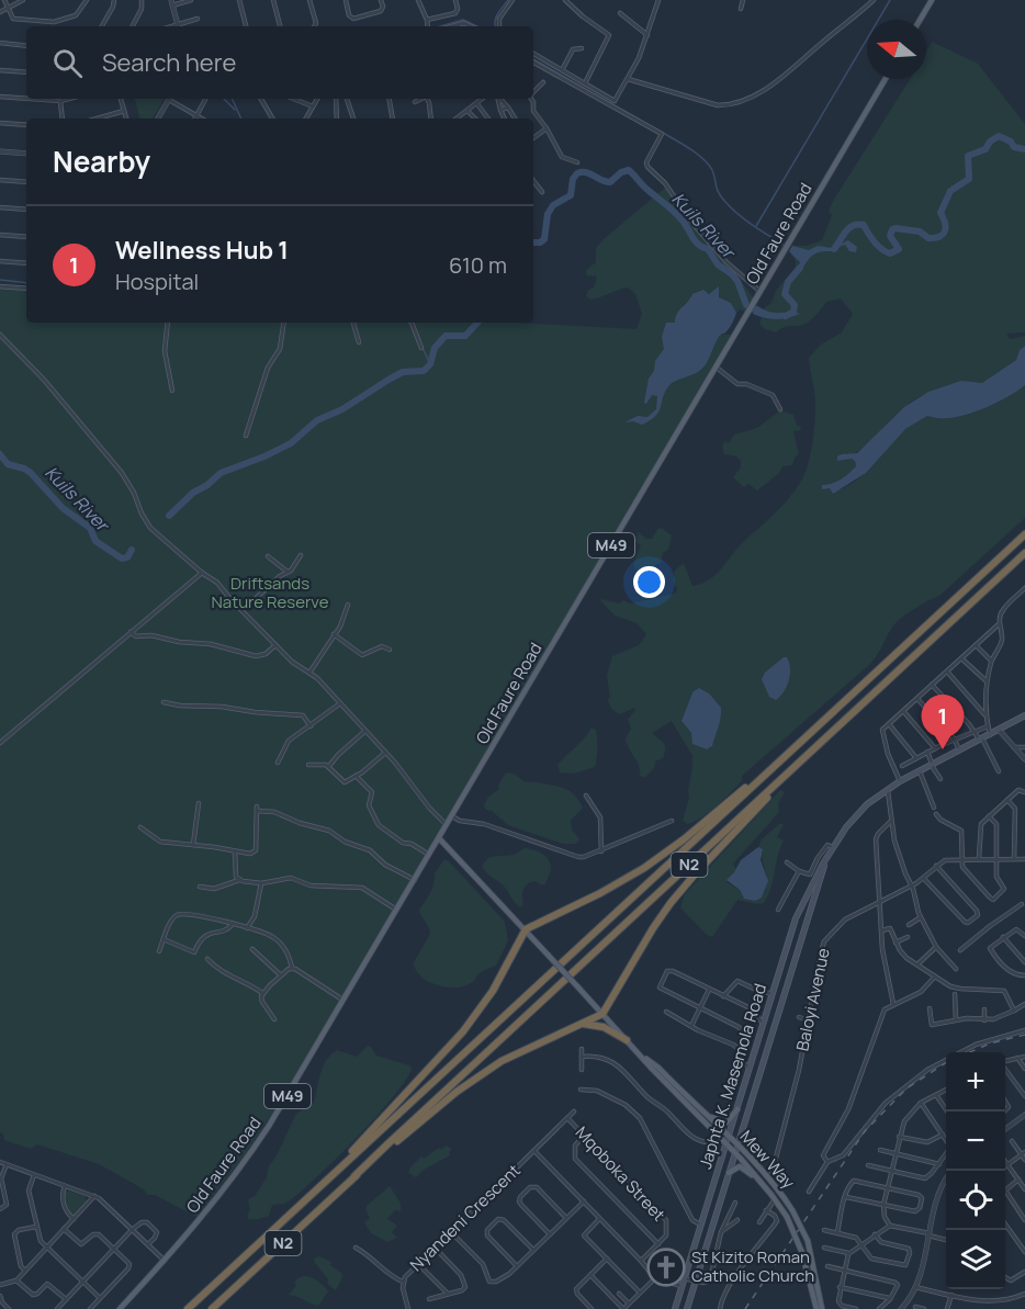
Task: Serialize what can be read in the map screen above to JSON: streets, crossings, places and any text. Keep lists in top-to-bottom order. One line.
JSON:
{"streets":{"highway":["N2"],"main road":["Old Faure Road","M49","Japhta K. Masemola Road","Mew Way"],"street":["Baloyi Avenue","Mqoboka Street","Nyandeni Crescent"]},"crossings":[["Old Faure Road","Mew Way"],["Baloyi Avenue","Mew Way"],["Japhta K. Masemola Road","Mew Way"],["Mqoboka Street","Nyandeni Crescent"]],"water":["Kuils River"],"parks":["Driftsands Nature Reserve"],"places":{"church":["St Kizito Roman Catholic Church"]},"north":"left","page":{"search":"Search here","heading":"Nearby","list":[{"mark":"1","name":"Wellness Hub 1","note":"Hospital","value":"610 m"}],"pins":"1","map_buttons":["+","−"]}}
